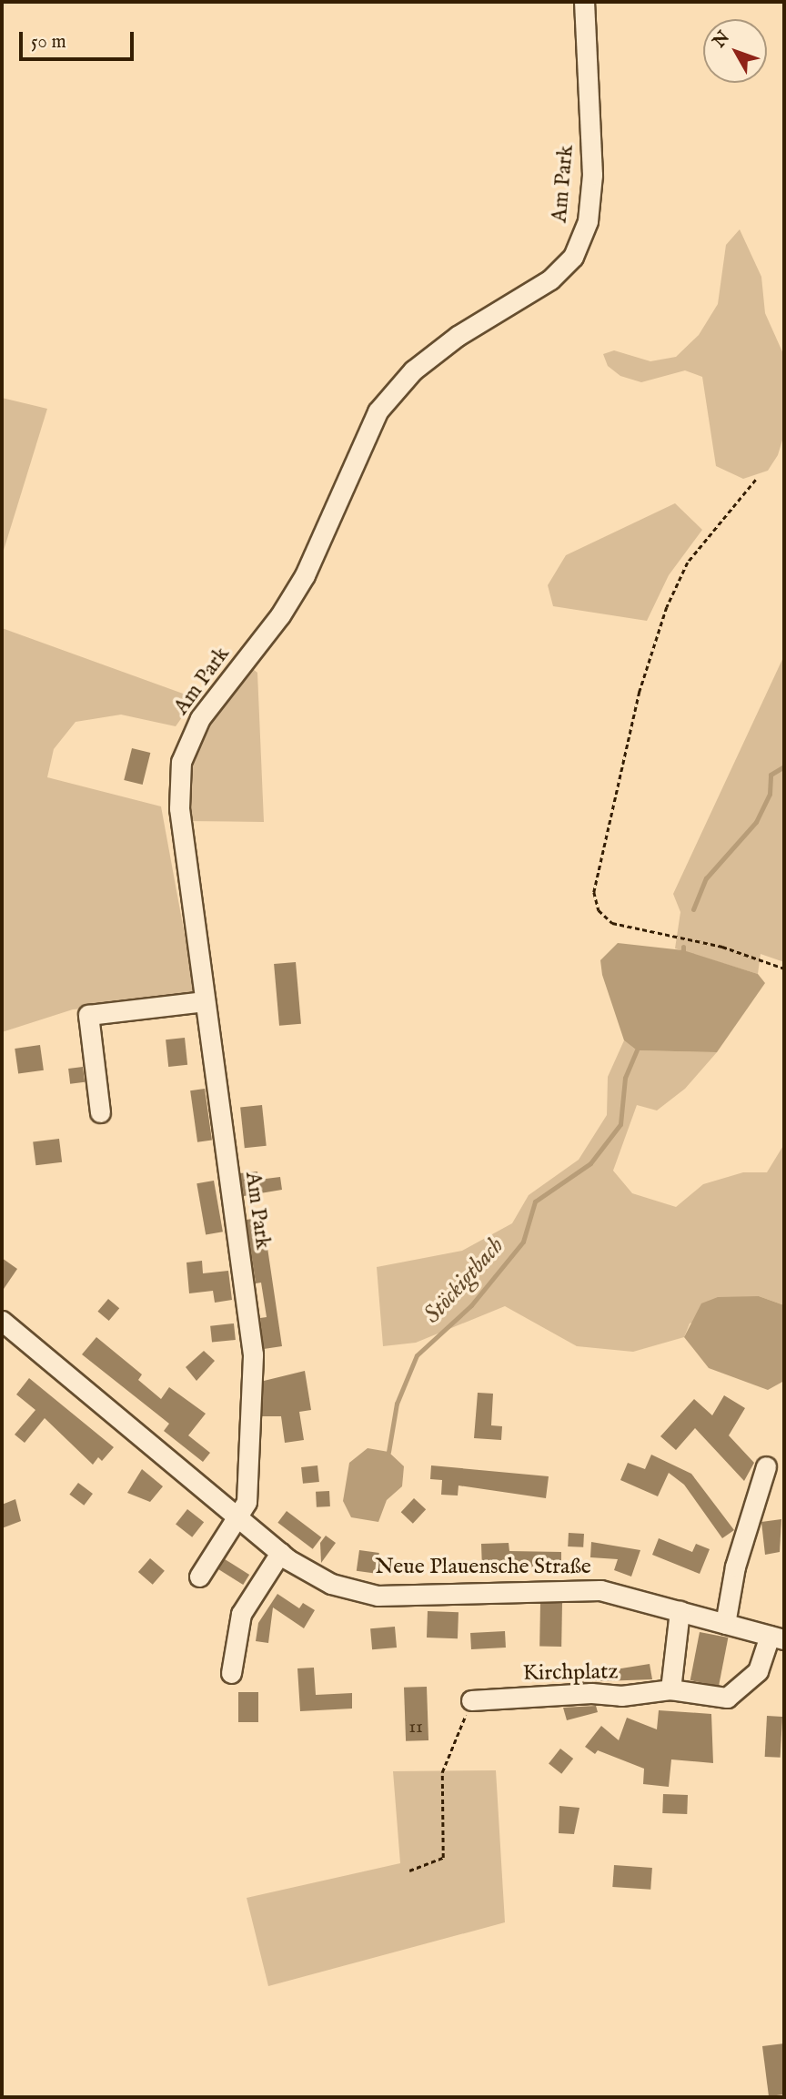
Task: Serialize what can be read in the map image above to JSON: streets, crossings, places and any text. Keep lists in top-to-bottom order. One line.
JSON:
{"streets":{"street":["Am Park","Neue Plauensche Straße","Kirchplatz"]},"crossings":[["Am Park","Neue Plauensche Straße"],["Neue Plauensche Straße","Kirchplatz"]],"water":["Stöckigtbach"],"house_numbers":["11"],"scale_bar":"50 m","north":"top left"}
